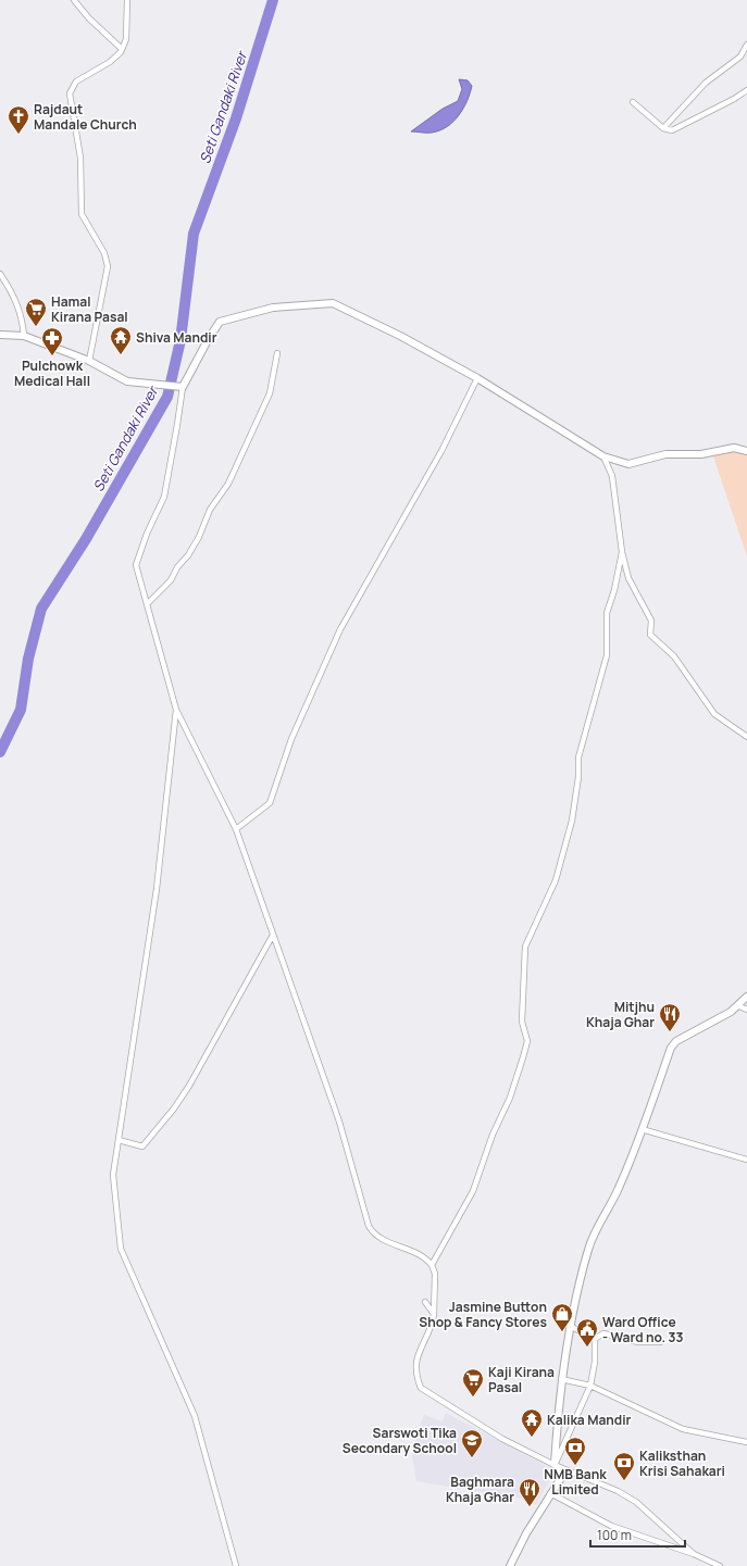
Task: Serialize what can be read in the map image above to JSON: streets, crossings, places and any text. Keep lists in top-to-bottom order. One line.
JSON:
{"water":["Seti Gandaki River"],"places":{"church":["Rajdaut Mandale Church"],"supermarket":["Hamal Kirana Pasal","Kaji Kirana Pasal"],"temple":["Shiva Mandir","Kalika Mandir"],"pharmacy":["Pulchowk Medical Hall"],"restaurant":["Mitjhu Khaja Ghar","Baghmara Khaja Ghar"],"shop":["Jasmine Button Shop & Fancy Stores"],"public building":["Ward Office - Ward no. 33"],"school or university":["Sarswoti Tika Secondary School"],"bank":["NMB Bank Limited","Kaliksthan Krisi Sahakari"]},"scale_bar":"100 m"}
